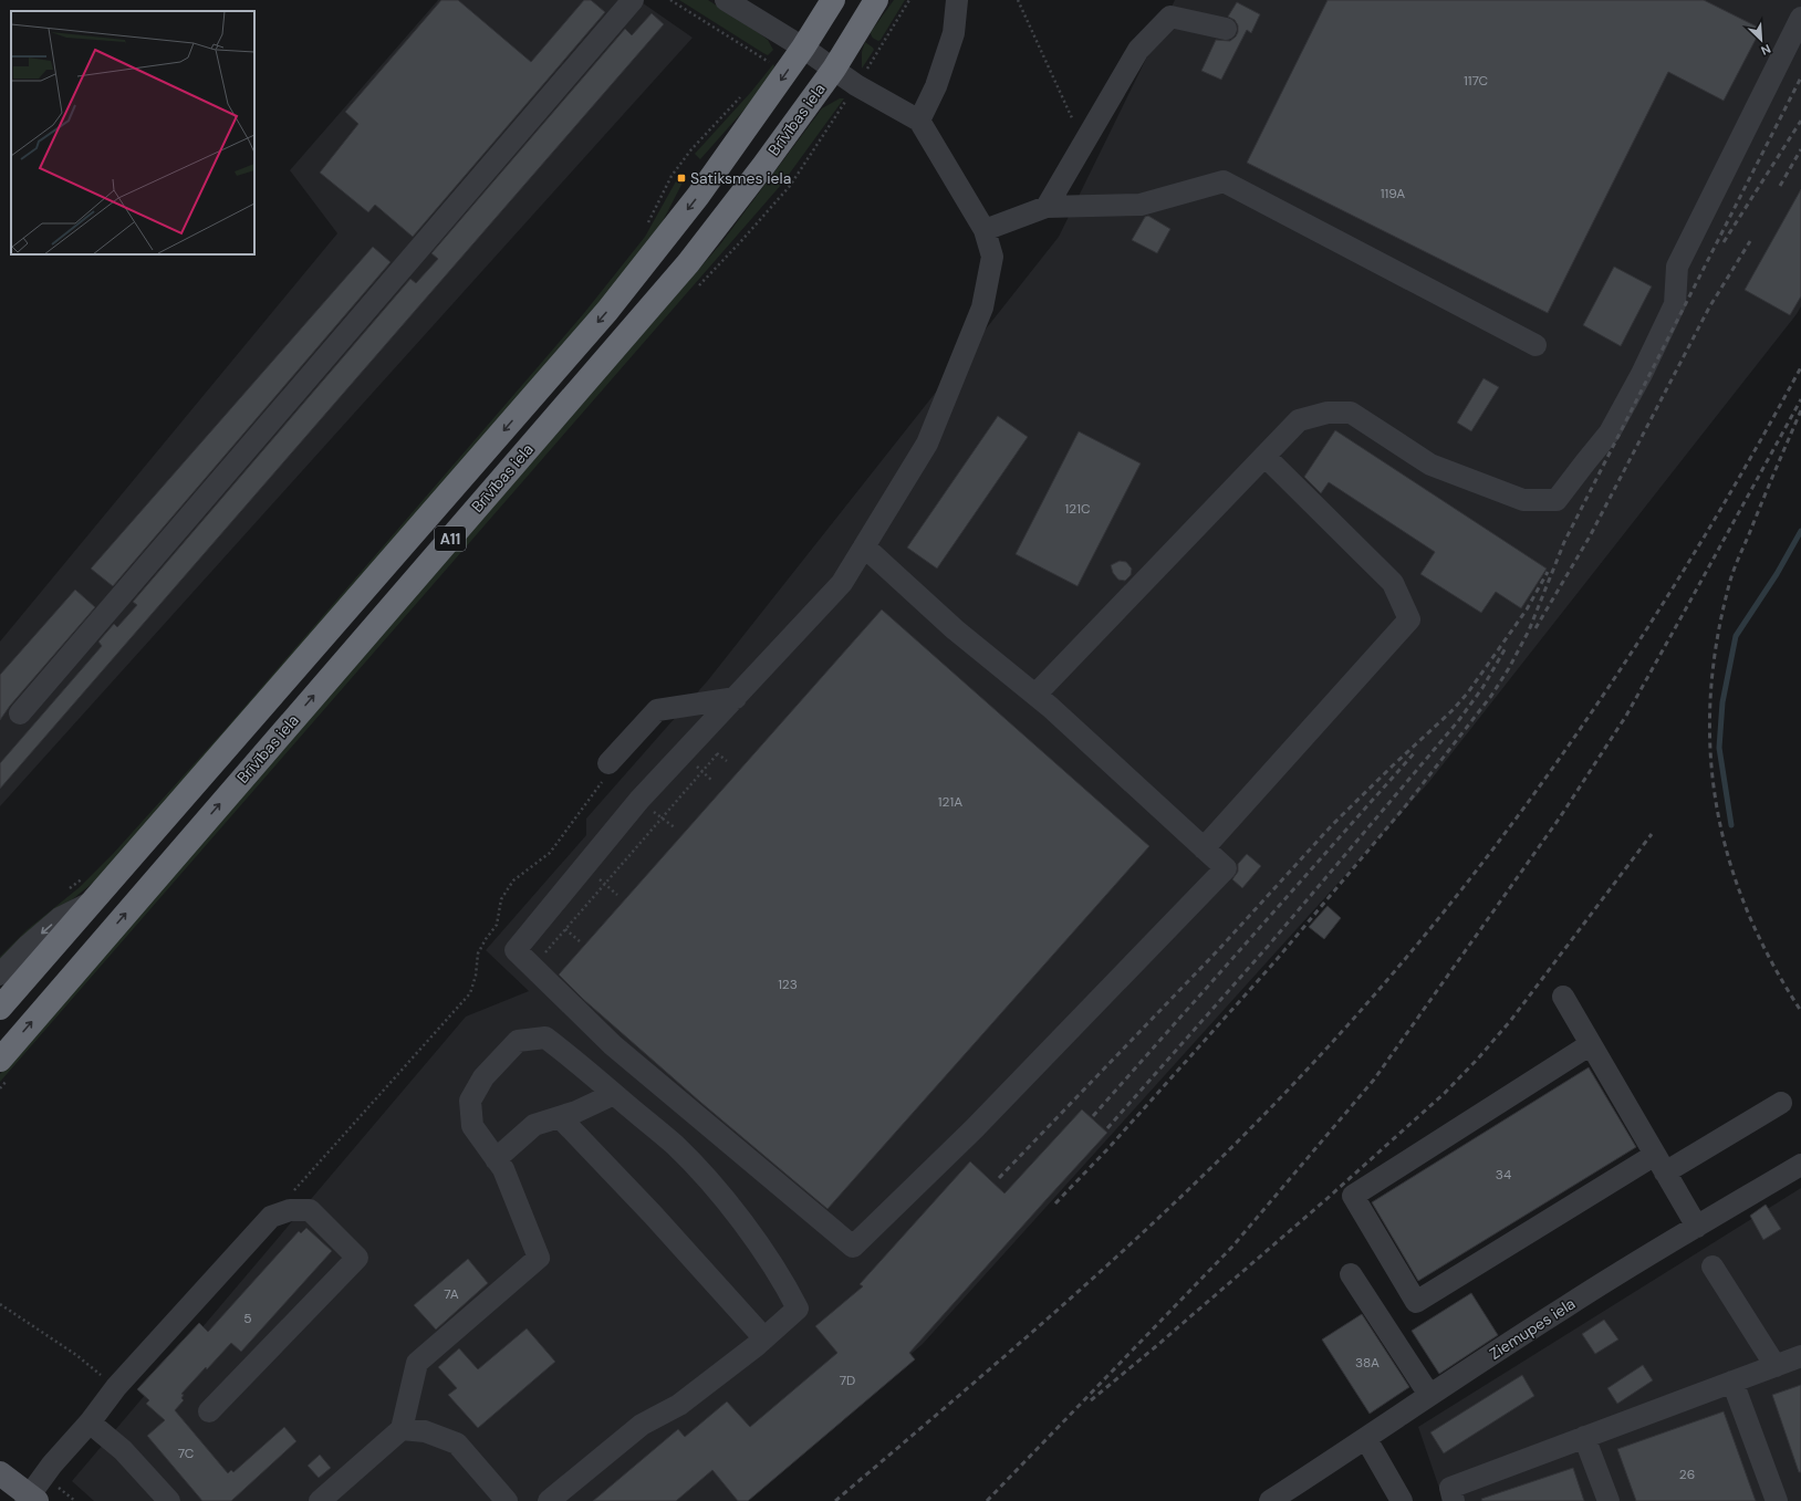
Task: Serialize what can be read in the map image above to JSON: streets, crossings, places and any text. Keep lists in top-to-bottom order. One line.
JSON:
{"streets":{"highway":["Brīvības iela","A11"],"street":["Ziemupes iela"]},"places":{"transit":["Satiksmes iela"]},"house_numbers":["117C","119A","121C","121A","123","34","7A","5","38A","7D","7C","26"],"north":"bottom right"}
